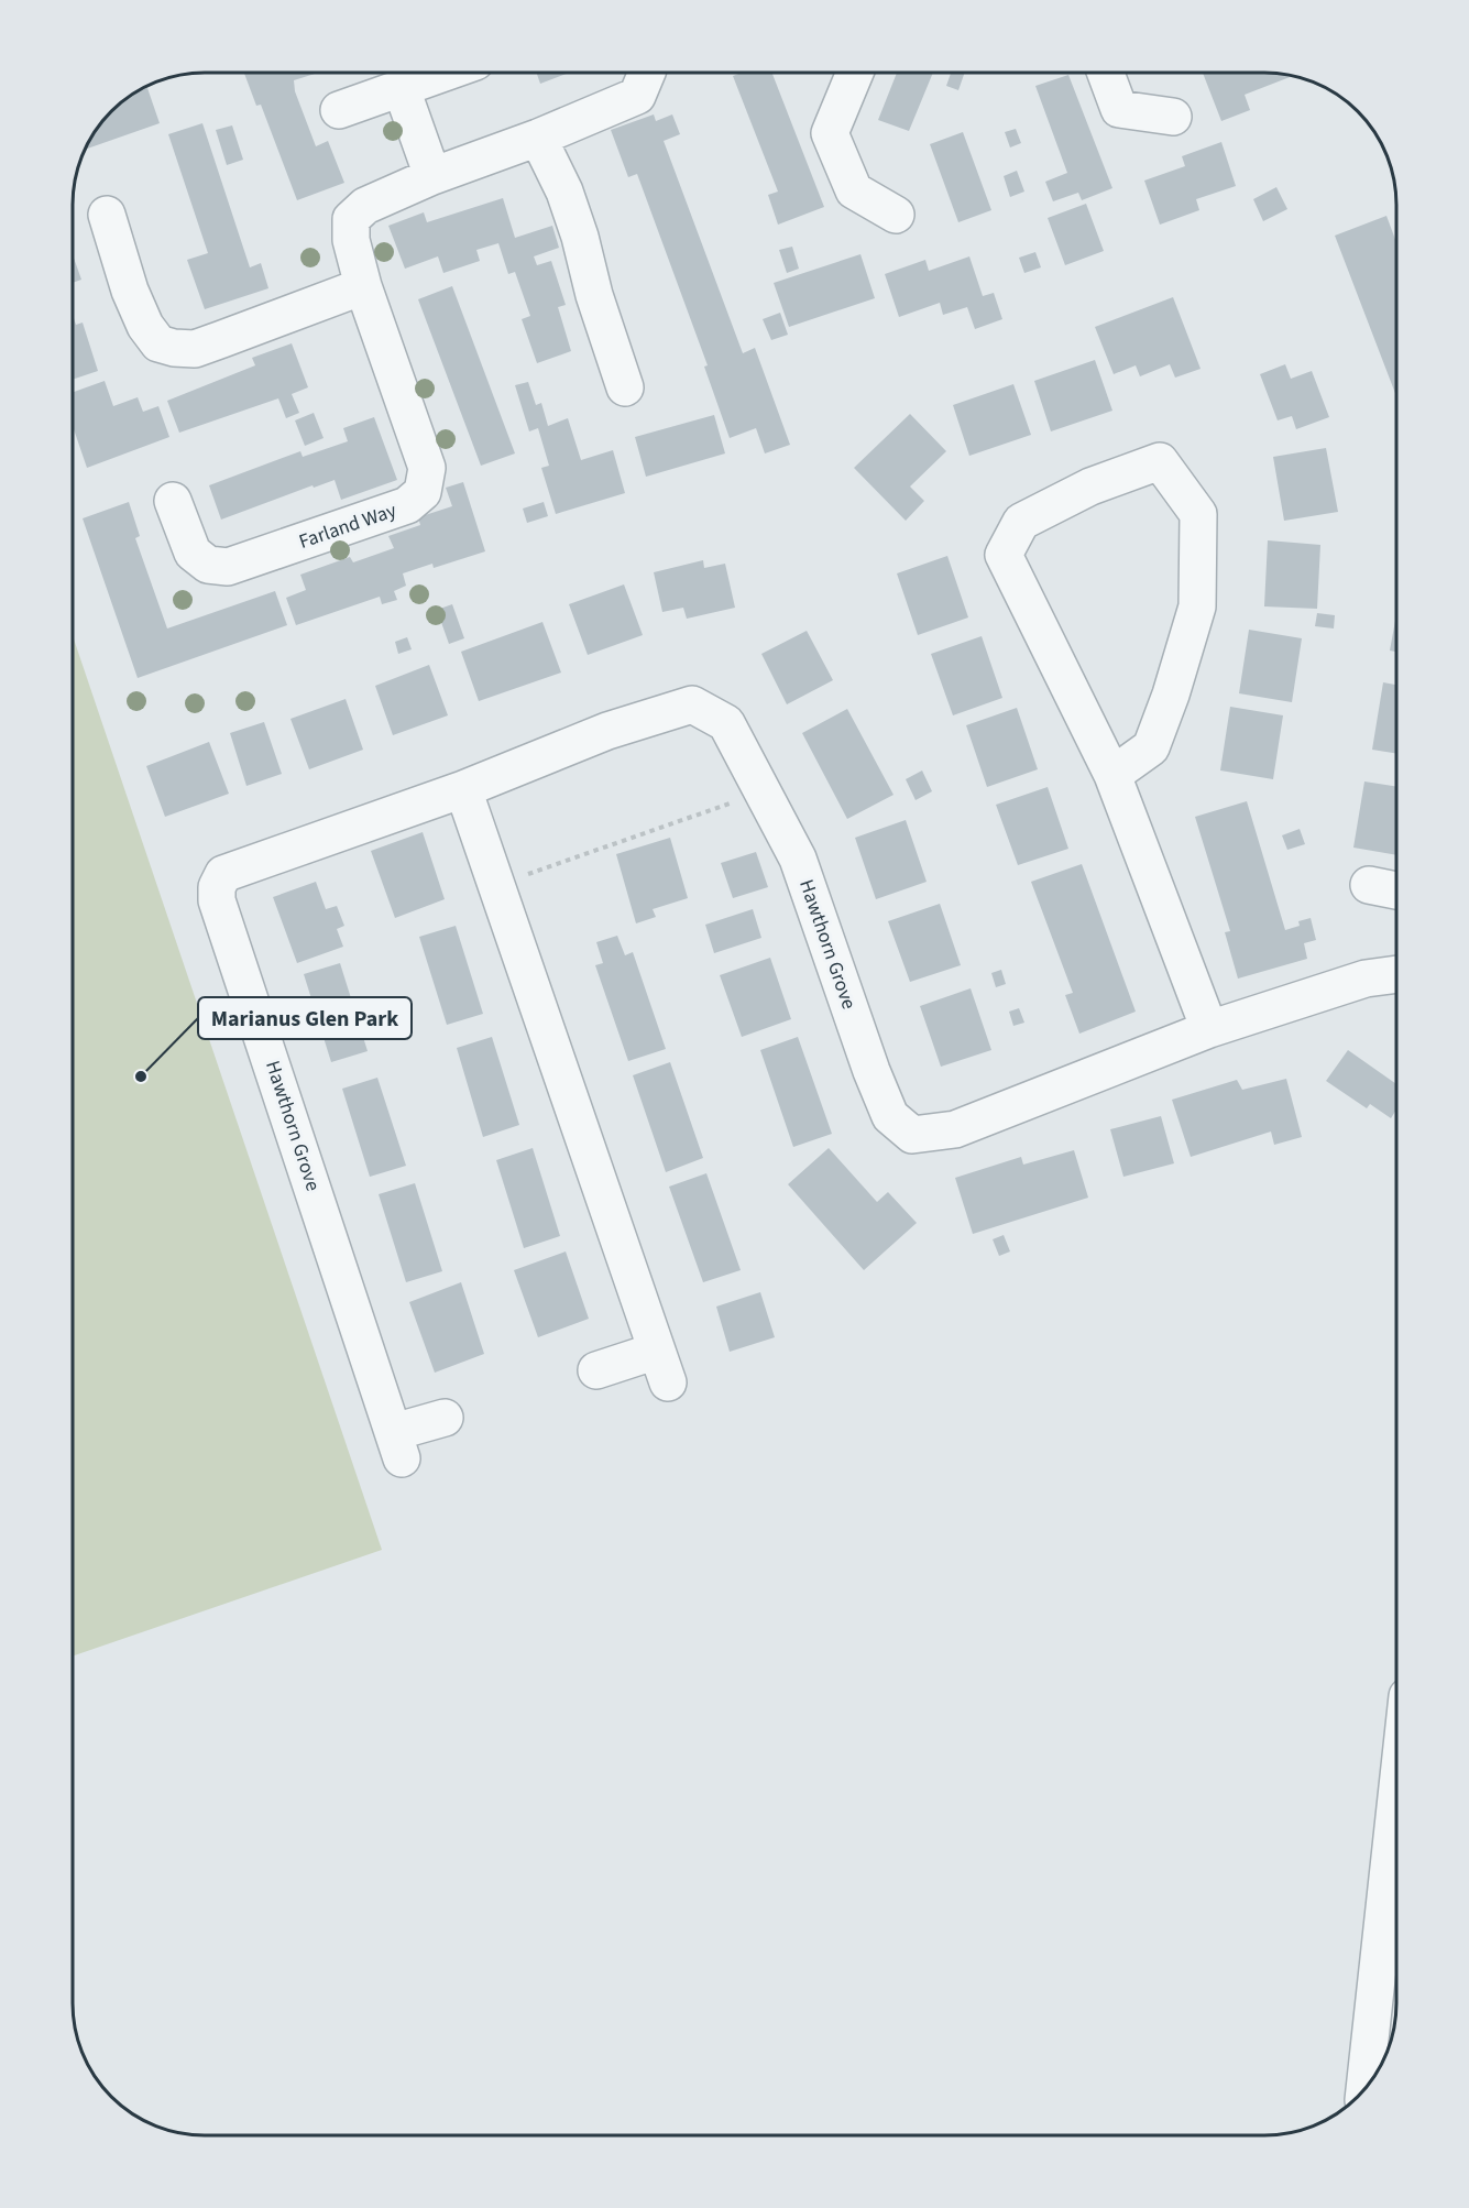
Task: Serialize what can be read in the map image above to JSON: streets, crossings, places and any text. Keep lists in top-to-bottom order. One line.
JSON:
{"streets":{"street":["Farland Way","Hawthorn Grove"]},"places":["Marianus Glen Park"]}
